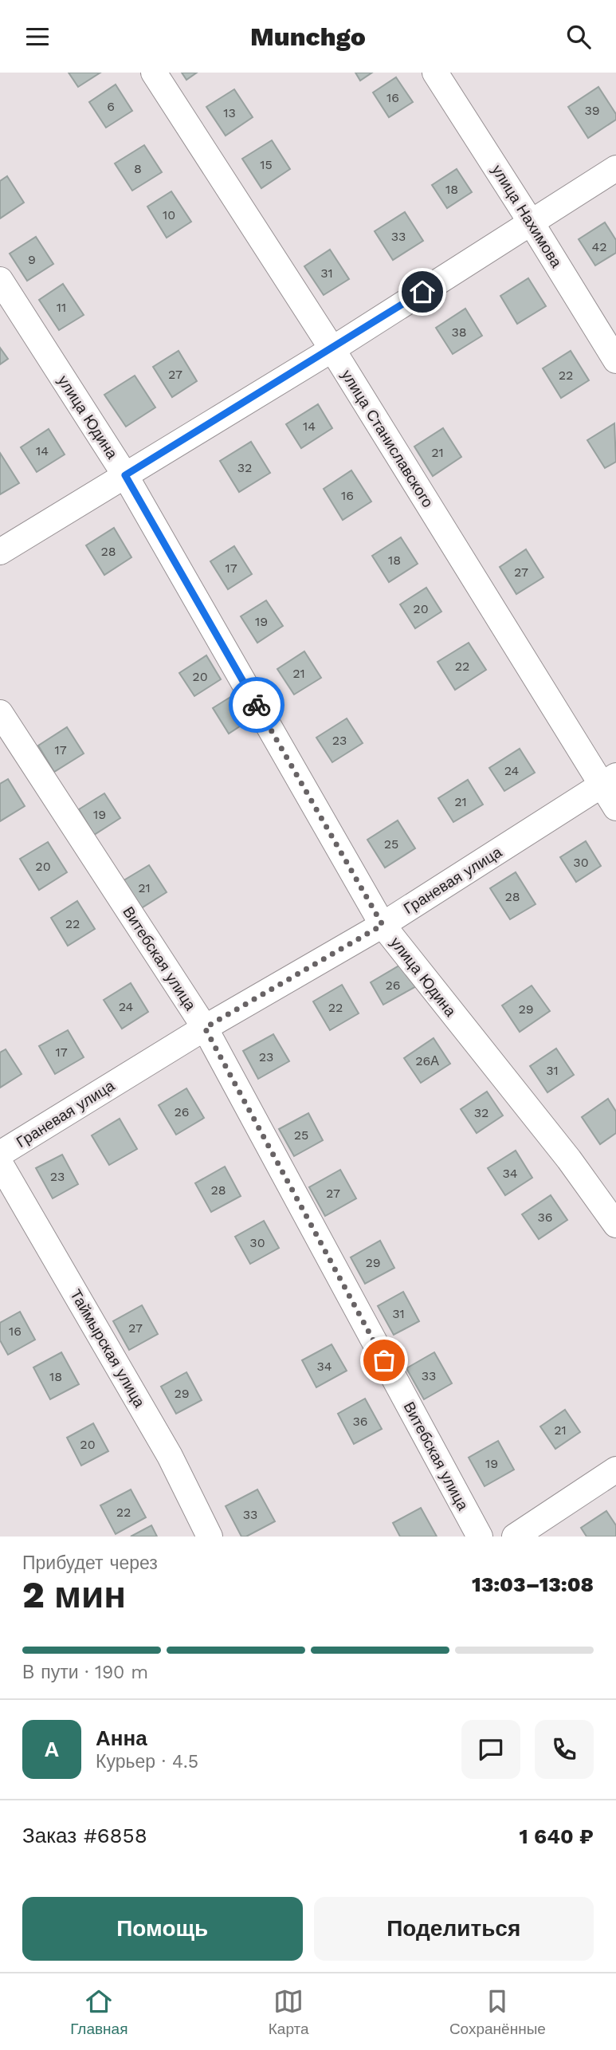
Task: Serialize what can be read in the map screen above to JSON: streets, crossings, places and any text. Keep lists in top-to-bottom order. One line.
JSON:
{"streets":{"street":["улица Нахимова","улица Юдина","улица Станиславского","Граневая улица","Витебская улица","Таймырская улица"]},"crossings":[["улица Юдина","Граневая улица"],["улица Станиславского","Граневая улица"],["Граневая улица","Витебская улица"]],"house_numbers":["16","6","39","13","15","8","18","10","33","42","9","31","11","38","27","22","14","14","21","32","16","28","18","17","27","20","19","22","21","20","23","17","24","21","19","25","30","20","21","28","22","26","24","22","29","17","23","26А","31","26","32","25","34","23","28","27","36","30","29","31","27","16","34","33","18","29","36","21","20","19","22","33"],"page":{"header":"Munchgo","heading":["2 мин","Прибудет через","13:03–13:08"],"panel":["Анна","Курьер · 4.5","Заказ #6858","1 640 ₽"],"bar":"В пути · 190 m","round":"А","buttons":["Помощь","Поделиться"],"tabs":["Главная","Карта","Сохранённые"]}}
